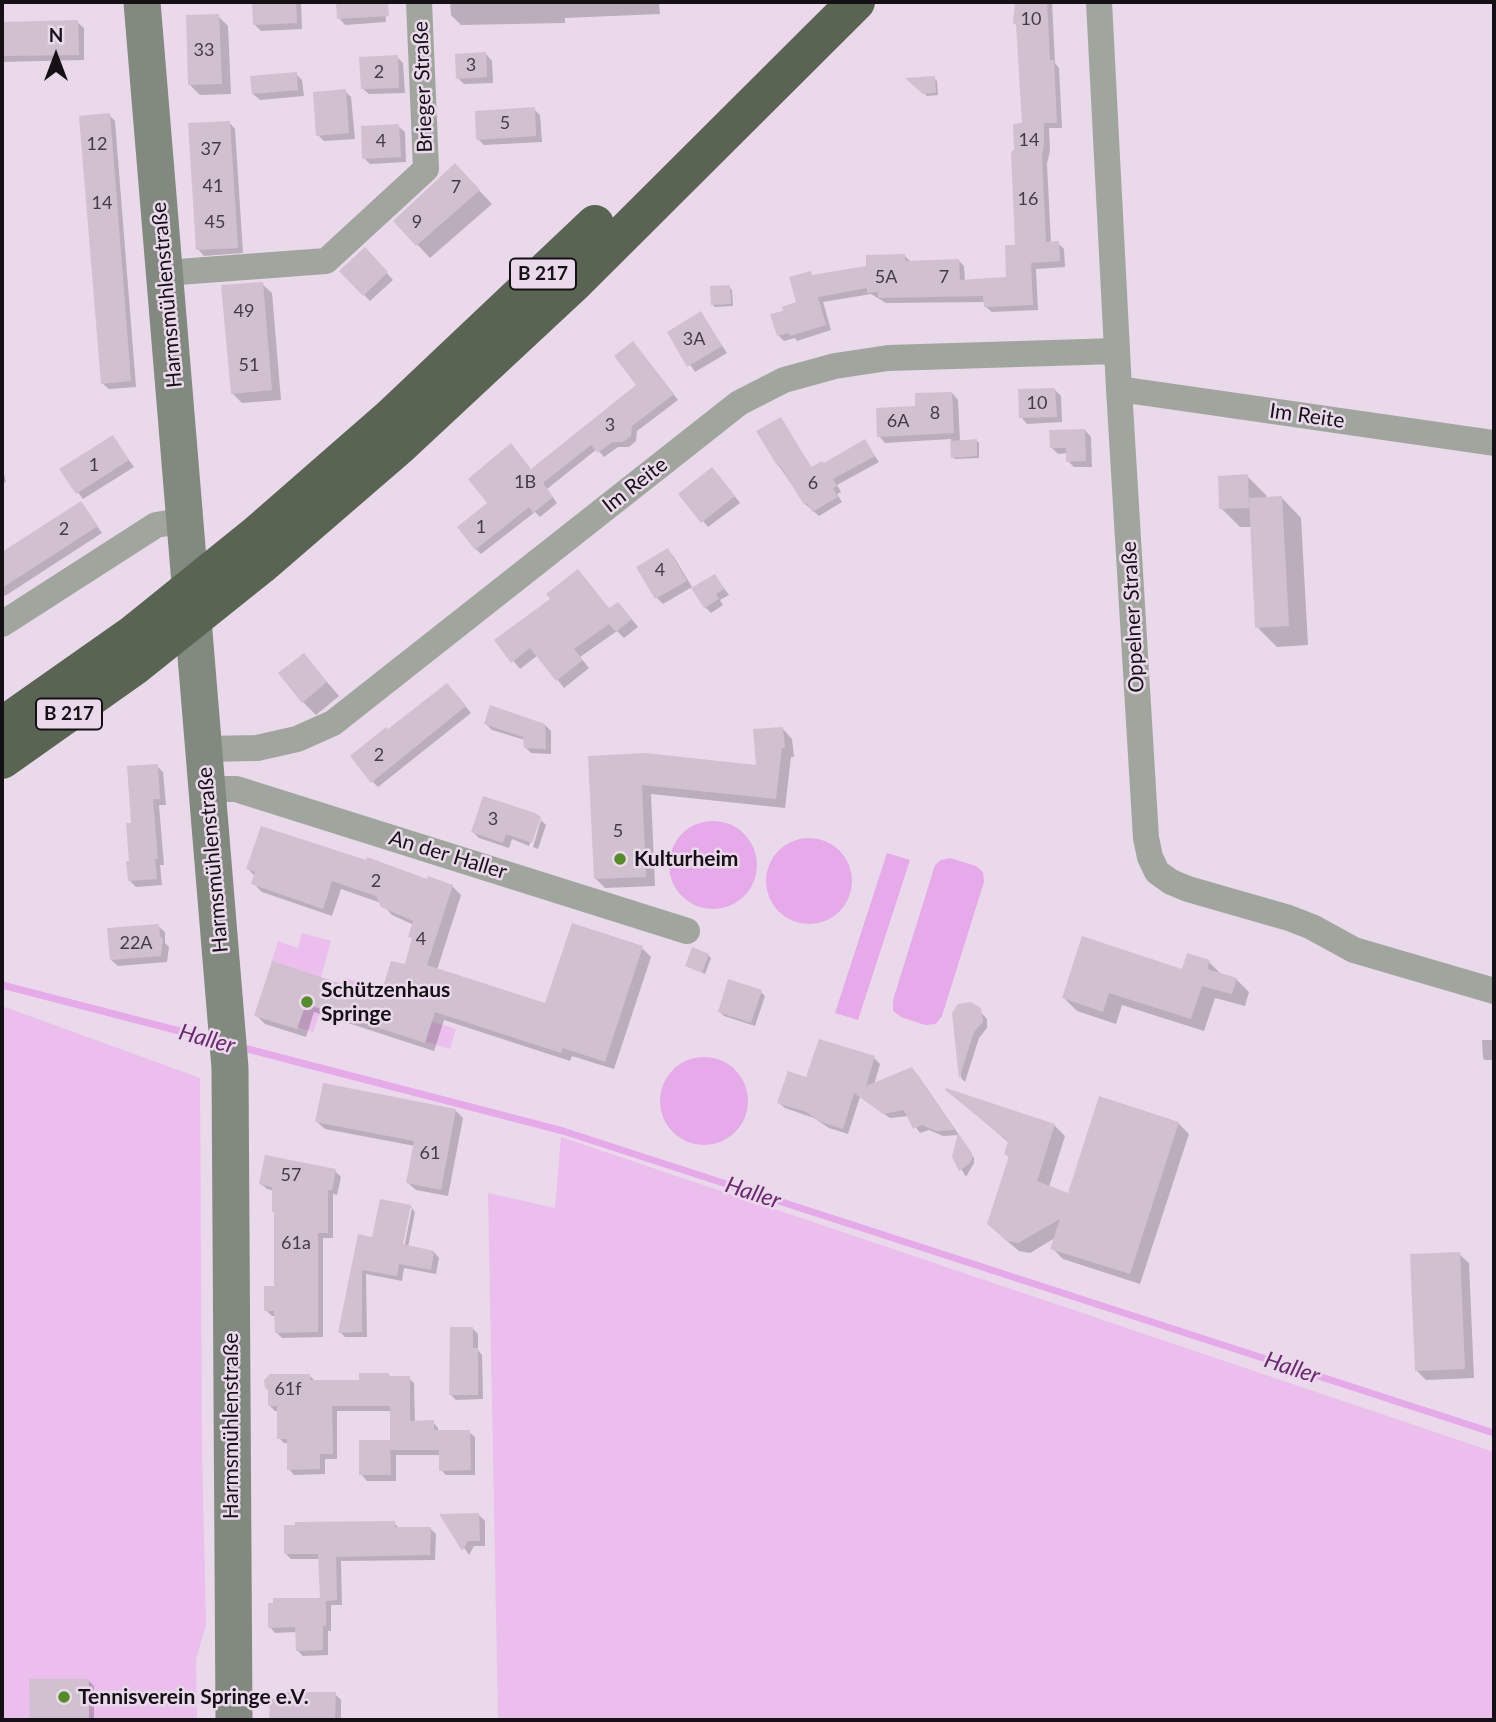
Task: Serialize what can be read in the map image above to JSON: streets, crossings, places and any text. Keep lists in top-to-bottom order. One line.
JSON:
{"streets":{"highway":["B 217"],"street":["Brieger Straße","Harmsmühlenstraße","Im Reite","Oppelner Straße","An der Haller"]},"crossings":[["Brieger Straße","Harmsmühlenstraße"],["Harmsmühlenstraße","Im Reite"],["Harmsmühlenstraße","An der Haller"],["Im Reite","Oppelner Straße"]],"water":["Haller"],"places":["Kulturheim","Schützenhaus Springe","Tennisverein Springe e.V."],"house_numbers":["10","33","3","2","5","14","4","12","37","41","7","16","14","45","9","5A","7","49","3A","51","10","8","6A","3","1","1B","6","1","2","4","2","3","5","2","4","22A","61","57","61a","61f"],"north":"top"}
